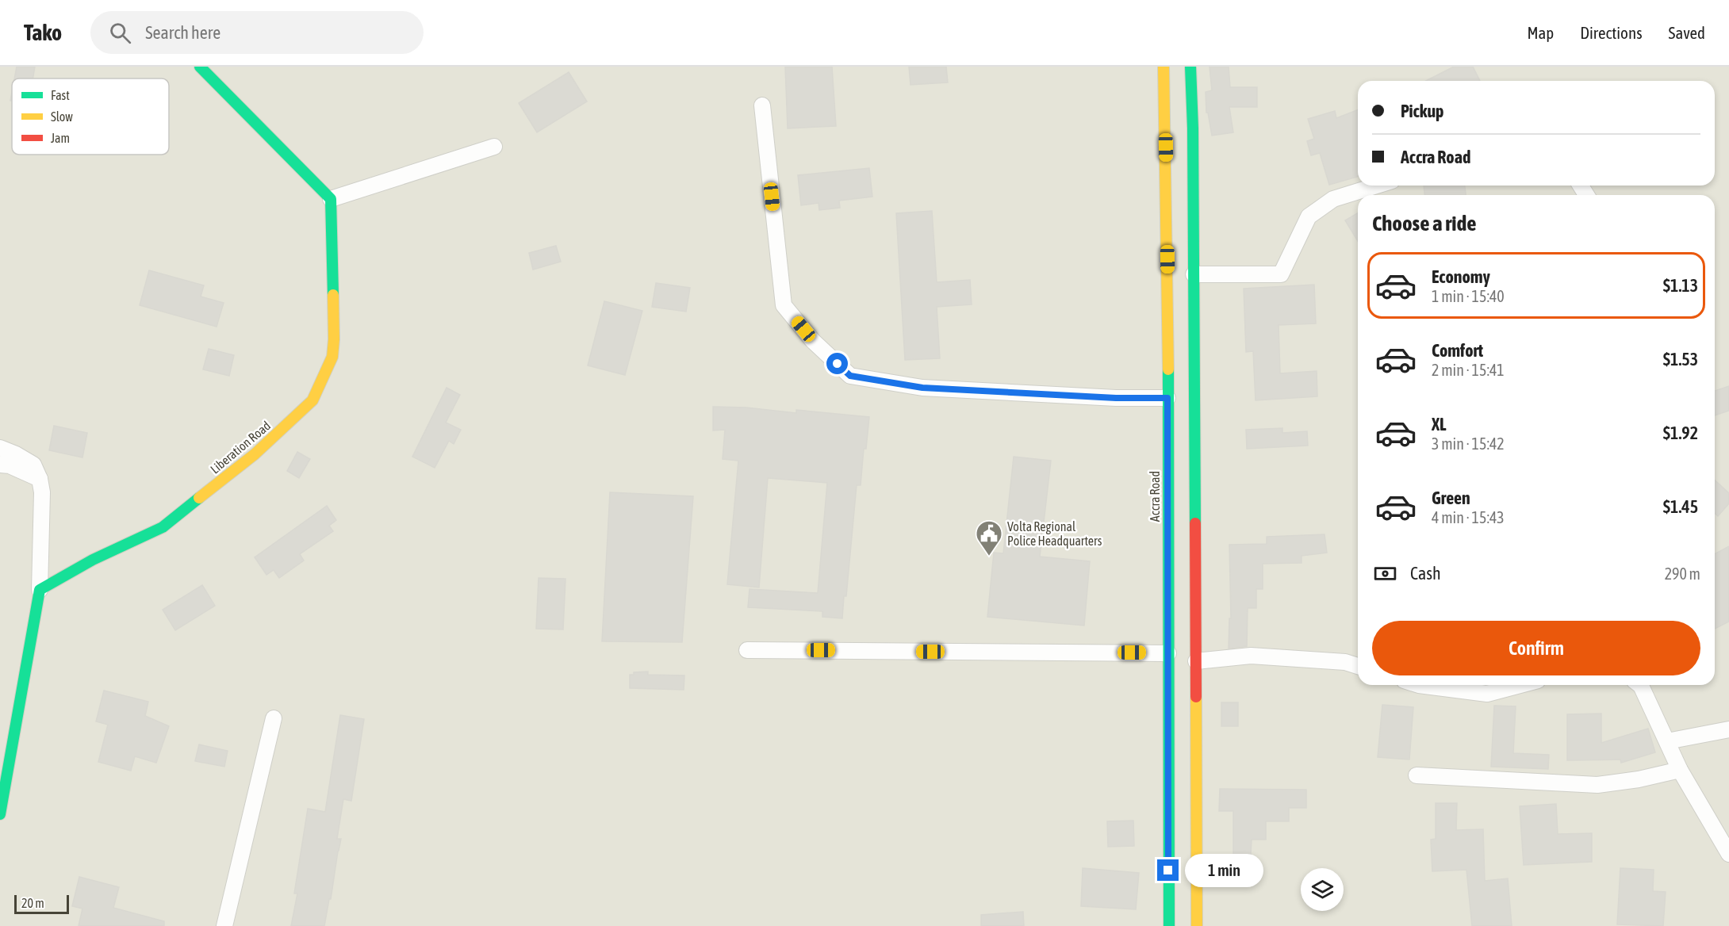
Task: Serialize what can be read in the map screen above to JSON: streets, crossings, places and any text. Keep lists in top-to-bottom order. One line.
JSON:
{"streets":{"main road":["Liberation Road","Accra Road"]},"places":{"public building":["Volta Regional Police Headquarters"]},"legend":["Fast","Slow","Jam"],"scale_bar":"20 m","page":{"header":"Tako","search":"Search here","nav":["Map","Directions","Saved"],"banner":["Pickup","Accra Road"],"heading":"Choose a ride","list":[{"name":"Economy","note":"1 min · 15:40","value":"$1.13"},{"name":"Comfort","note":"2 min · 15:41","value":"$1.53"},{"name":"XL","note":"3 min · 15:42","value":"$1.92"},{"name":"Green","note":"4 min · 15:43","value":"$1.45"}],"pay":["Cash","290 m"],"buttons":"Confirm","bubble":"1 min","scale":"20 m"}}
